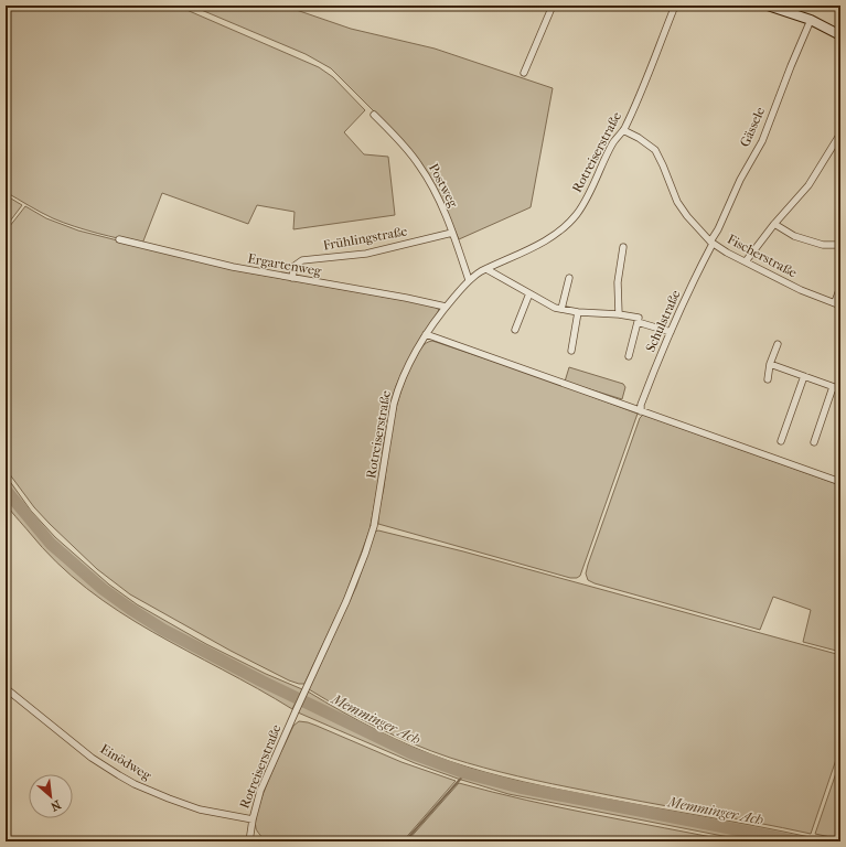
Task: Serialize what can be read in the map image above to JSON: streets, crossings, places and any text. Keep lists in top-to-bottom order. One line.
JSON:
{"streets":{"street":["Gässele","Rotreiserstraße","Postweg","Frühlingstraße","Fischerstraße","Ergartenweg","Schulstraße","Einödweg"]},"crossings":[["Gässele","Fischerstraße"],["Gässele","Schulstraße"],["Rotreiserstraße","Postweg"],["Rotreiserstraße","Fischerstraße"],["Rotreiserstraße","Ergartenweg"],["Rotreiserstraße","Einödweg"],["Postweg","Frühlingstraße"],["Frühlingstraße","Ergartenweg"],["Fischerstraße","Schulstraße"]],"water":["Memminger Ach"],"north":"bottom right"}
